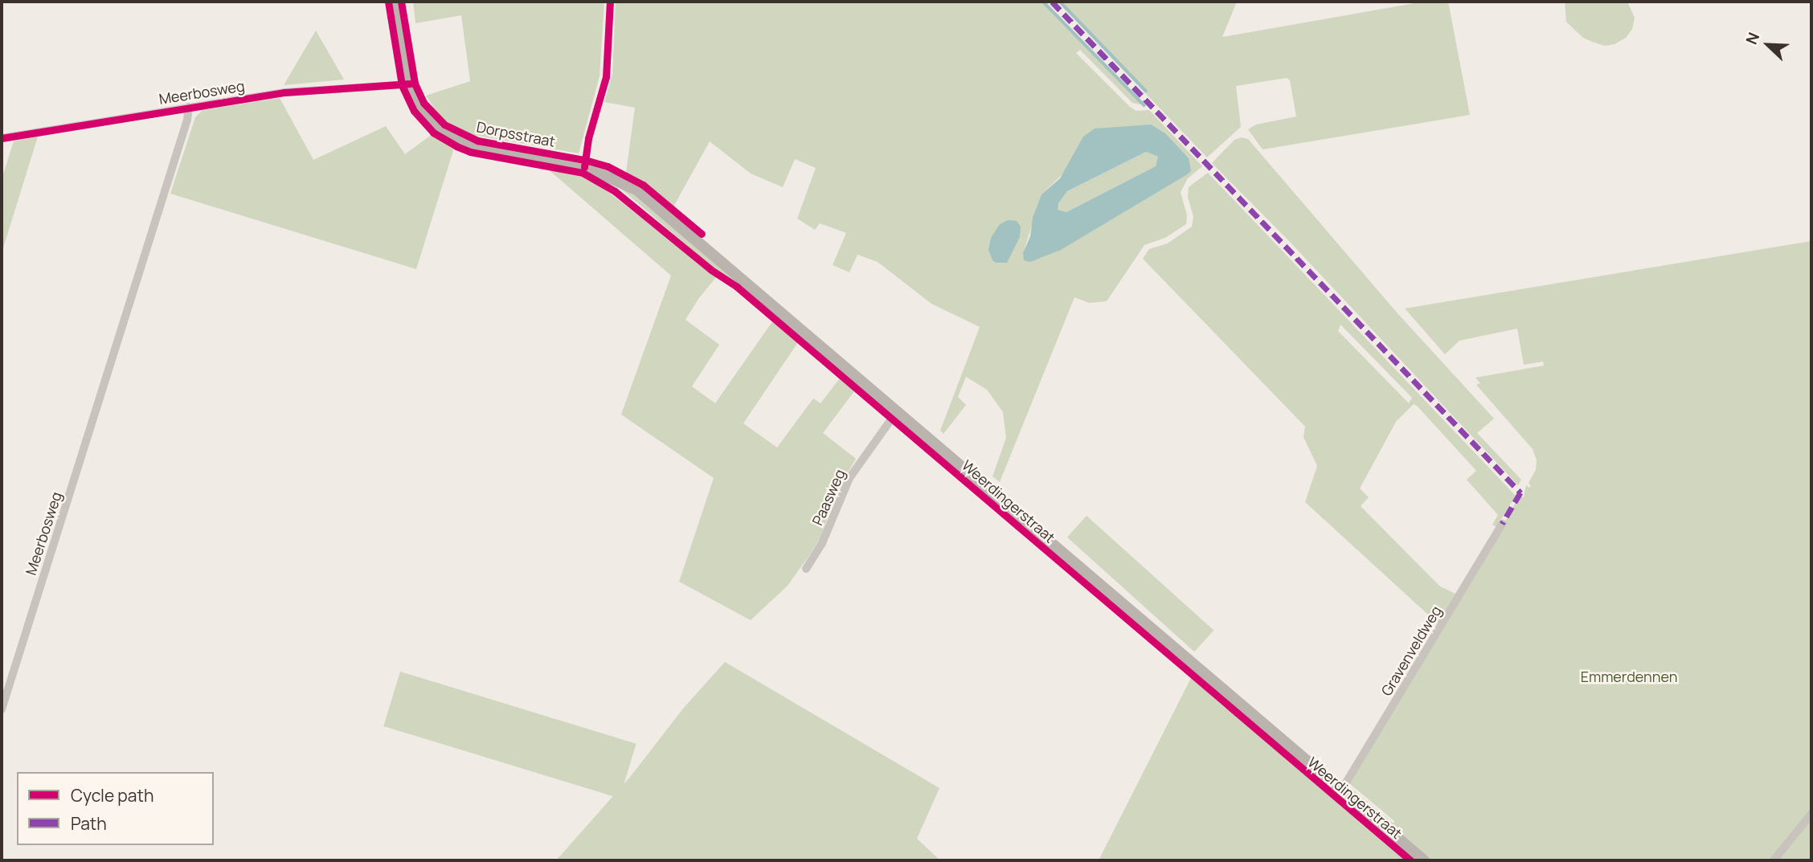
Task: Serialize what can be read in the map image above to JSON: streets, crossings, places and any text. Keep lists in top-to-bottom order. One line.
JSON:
{"streets":{"main road":["Dorpsstraat","Weerdingerstraat"],"street":["Meerbosweg","Paasweg","Gravenveldweg"]},"crossings":[["Meerbosweg","Dorpsstraat"],["Dorpsstraat","Weerdingerstraat"],["Paasweg","Weerdingerstraat"],["Weerdingerstraat","Gravenveldweg"]],"parks":["Emmerdennen"],"legend":["Cycle path","Path"],"north":"top left"}
